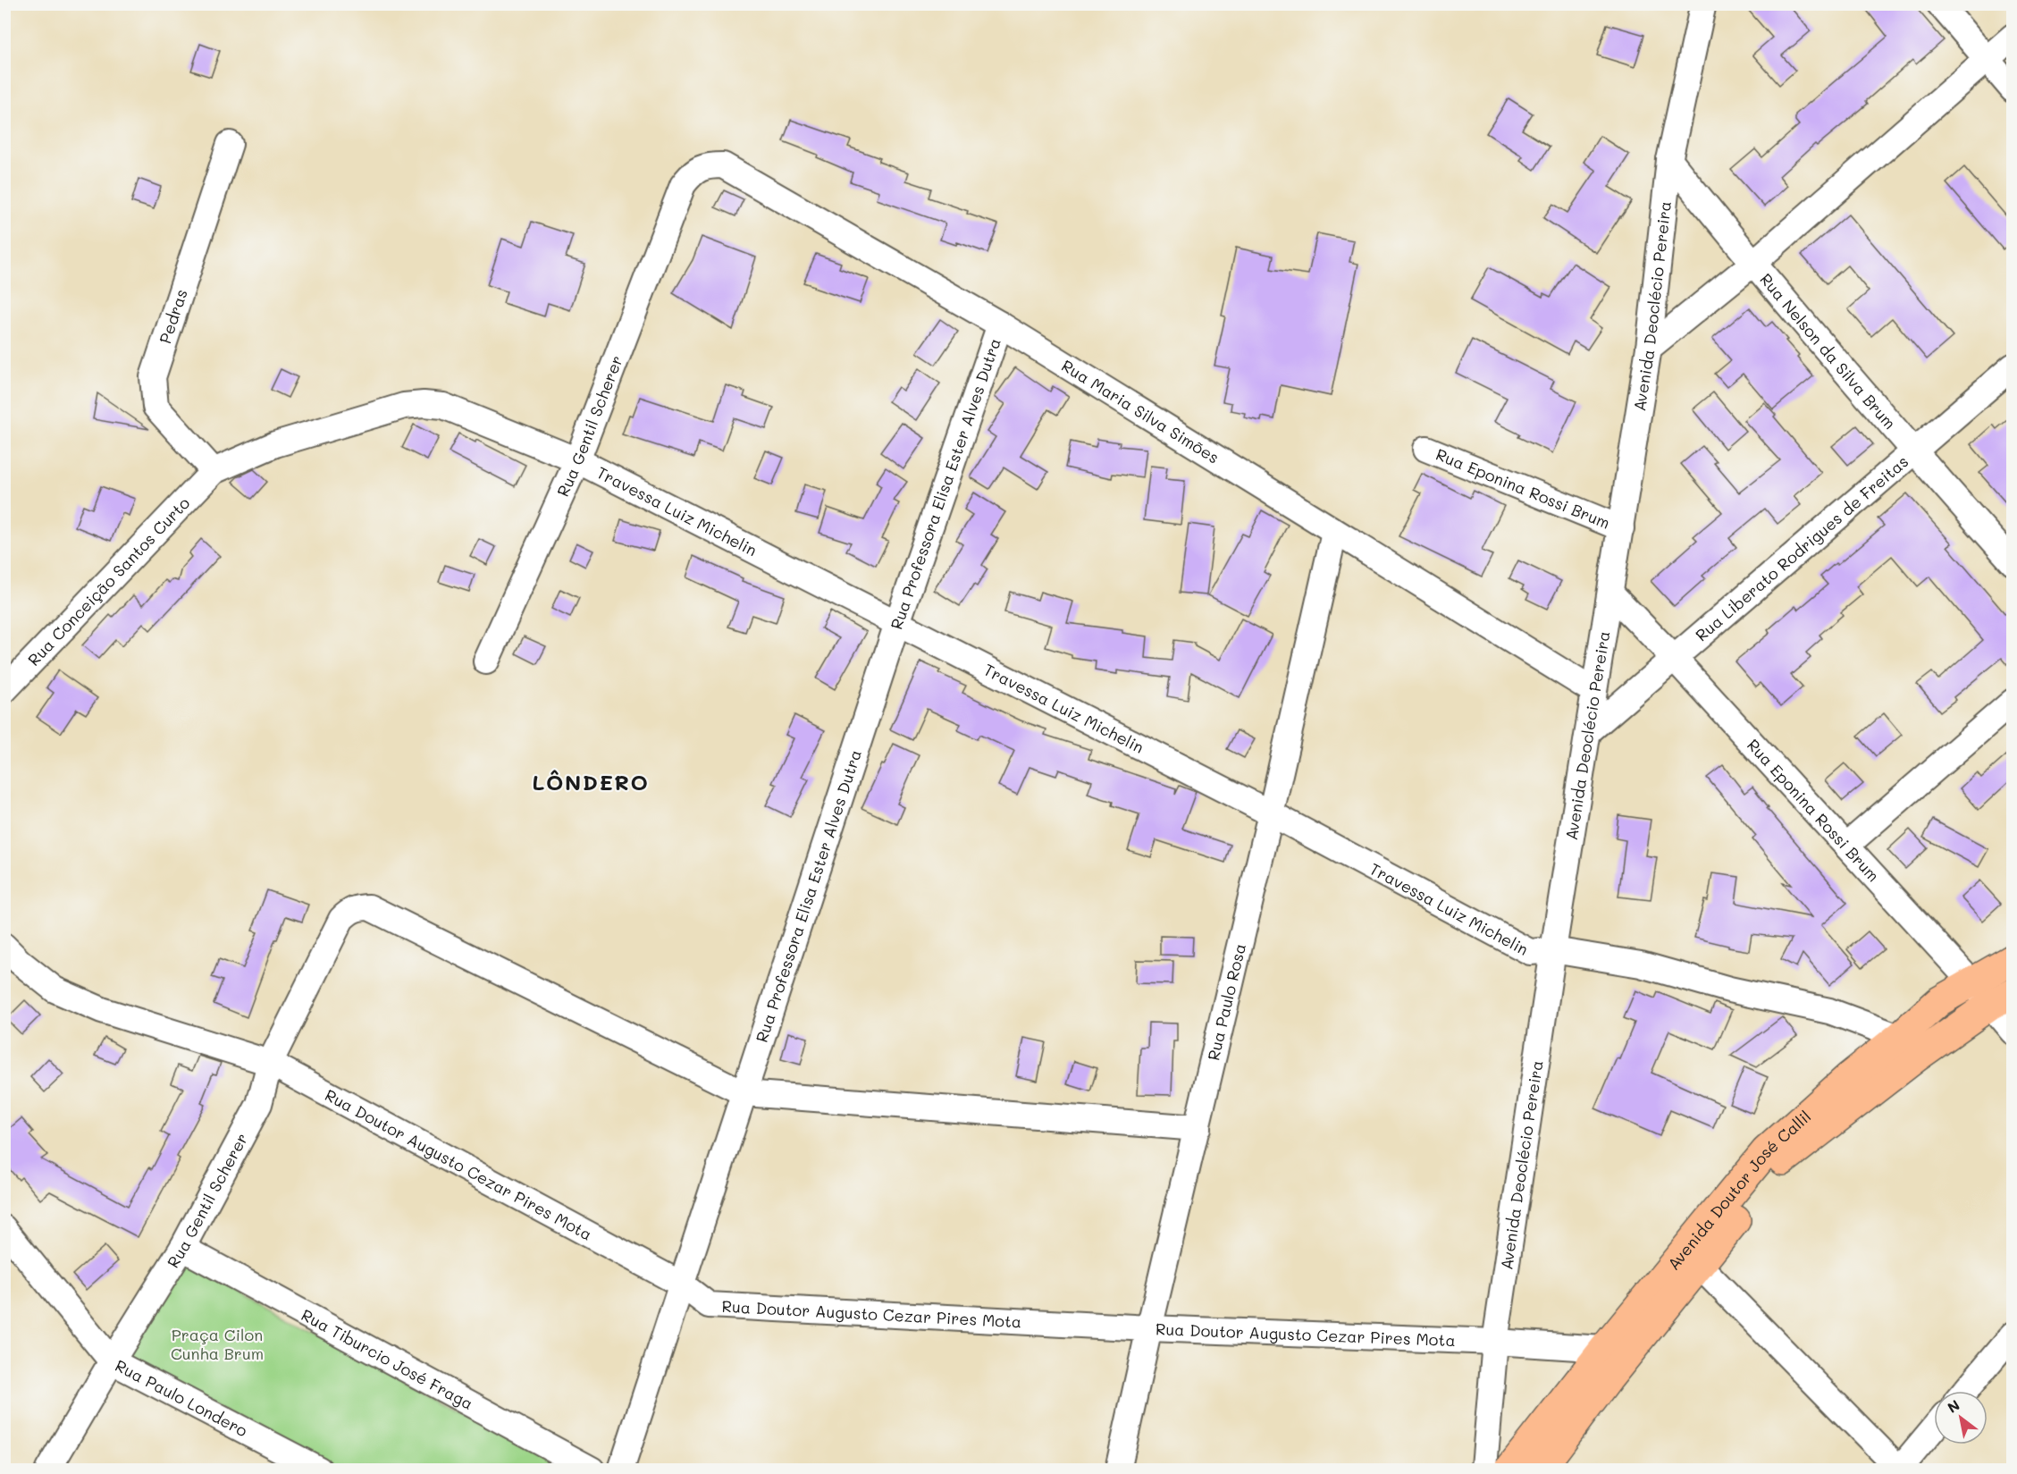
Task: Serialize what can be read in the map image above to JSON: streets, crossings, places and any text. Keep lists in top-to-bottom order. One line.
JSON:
{"streets":{"main road":["Avenida Doutor José Callil"],"street":["Avenida Deoclécio Pereira","Pedras","Rua Nelson da Silva Brum","Rua Maria Silva Simões","Rua Gentil Scherer","Rua Professora Elisa Ester Alves Dutra","Rua Eponina Rossi Brum","Travessa Luiz Michelin","Rua Liberato Rodrigues de Freitas","Rua Conceição Santos Curto","Rua Paulo Rosa","Rua Doutor Augusto Cezar Pires Mota","Rua Tiburcio José Fraga","Rua Paulo Londero"]},"crossings":[["Avenida Deoclécio Pereira","Rua Nelson da Silva Brum"],["Avenida Deoclécio Pereira","Rua Maria Silva Simões"],["Avenida Deoclécio Pereira","Rua Eponina Rossi Brum"],["Avenida Deoclécio Pereira","Travessa Luiz Michelin"],["Avenida Deoclécio Pereira","Rua Liberato Rodrigues de Freitas"],["Avenida Deoclécio Pereira","Rua Doutor Augusto Cezar Pires Mota"],["Pedras","Travessa Luiz Michelin"],["Pedras","Rua Conceição Santos Curto"],["Rua Nelson da Silva Brum","Rua Liberato Rodrigues de Freitas"],["Rua Maria Silva Simões","Rua Gentil Scherer"],["Rua Maria Silva Simões","Rua Professora Elisa Ester Alves Dutra"],["Rua Maria Silva Simões","Rua Paulo Rosa"],["Rua Gentil Scherer","Rua Professora Elisa Ester Alves Dutra"],["Rua Gentil Scherer","Travessa Luiz Michelin"],["Rua Gentil Scherer","Rua Doutor Augusto Cezar Pires Mota"],["Rua Gentil Scherer","Rua Tiburcio José Fraga"],["Rua Gentil Scherer","Rua Paulo Londero"],["Rua Professora Elisa Ester Alves Dutra","Travessa Luiz Michelin"],["Rua Professora Elisa Ester Alves Dutra","Rua Doutor Augusto Cezar Pires Mota"],["Rua Eponina Rossi Brum","Rua Liberato Rodrigues de Freitas"],["Rua Eponina Rossi Brum","Avenida Doutor José Callil"],["Travessa Luiz Michelin","Rua Conceição Santos Curto"],["Travessa Luiz Michelin","Rua Paulo Rosa"],["Travessa Luiz Michelin","Avenida Doutor José Callil"],["Rua Paulo Rosa","Rua Doutor Augusto Cezar Pires Mota"],["Rua Doutor Augusto Cezar Pires Mota","Avenida Doutor José Callil"]],"districts":["LÔNDERO"],"parks":["Praça Cilon Cunha Brum"],"north":"top left"}
